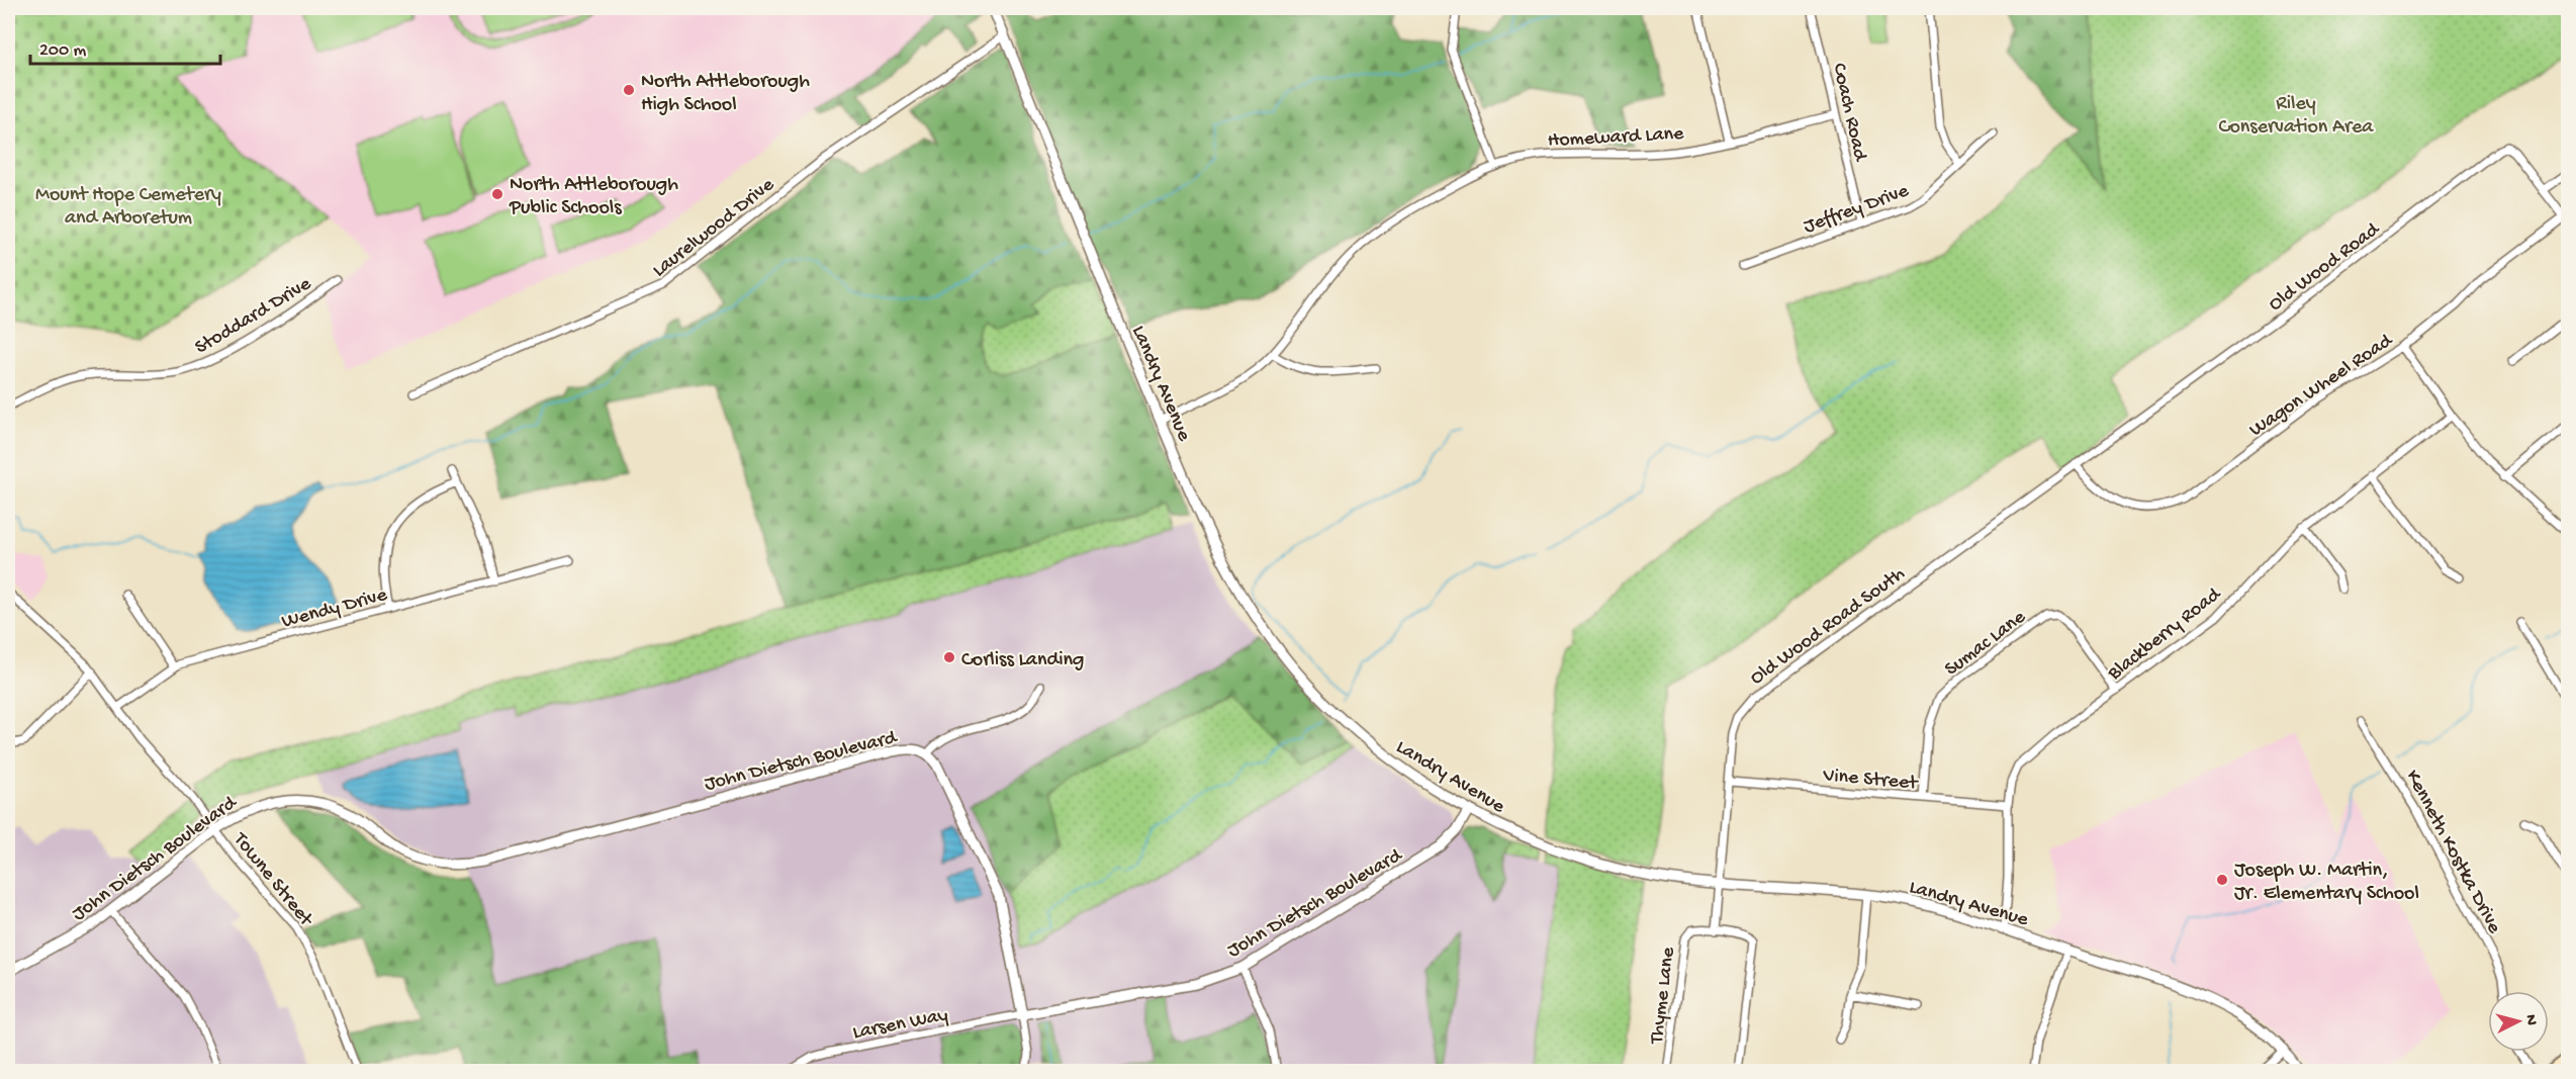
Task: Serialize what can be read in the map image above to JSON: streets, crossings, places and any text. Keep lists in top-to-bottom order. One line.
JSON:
{"streets":{"street":["Coach Road","Homeward Lane","Jeffrey Drive","Laurelwood Drive","Old Wood Road","Stoddard Drive","Landry Avenue","Wagon Wheel Road","Wendy Drive","Old Wood Road South","Blackberry Road","Sumac Lane","John Dietsch Boulevard","Vine Street","Kenneth Kostka Drive","Towne Street","Thyme Lane","Larsen Way"]},"crossings":[["Coach Road","Homeward Lane"],["Coach Road","Jeffrey Drive"],["Homeward Lane","Landry Avenue"],["Laurelwood Drive","Landry Avenue"],["Old Wood Road","Wagon Wheel Road"],["Old Wood Road","Old Wood Road South"],["Landry Avenue","Old Wood Road South"],["Landry Avenue","Blackberry Road"],["Landry Avenue","John Dietsch Boulevard"],["Wagon Wheel Road","Old Wood Road South"],["Wendy Drive","Towne Street"],["Old Wood Road South","Vine Street"],["Old Wood Road South","Thyme Lane"],["Blackberry Road","Sumac Lane"],["Blackberry Road","Vine Street"],["Sumac Lane","Vine Street"],["John Dietsch Boulevard","Towne Street"],["John Dietsch Boulevard","Larsen Way"]],"parks":["Riley Conservation Area","Mount Hope Cemetery and Arboretum"],"places":["North Attleborough High School","North Attleborough Public Schools","Corliss Landing","Joseph W. Martin, Jr. Elementary School"],"scale_bar":"200 m","north":"right"}
